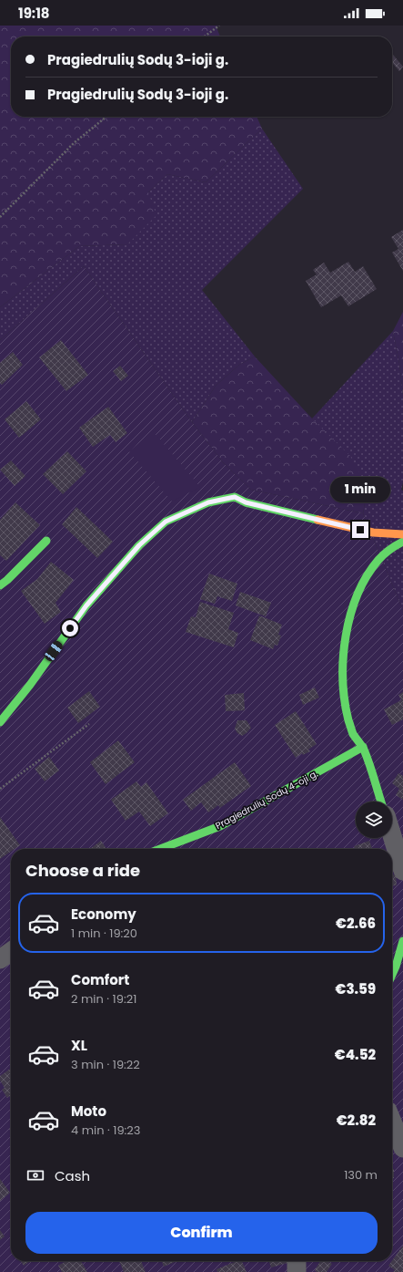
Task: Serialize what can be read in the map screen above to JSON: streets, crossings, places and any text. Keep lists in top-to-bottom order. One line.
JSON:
{"streets":{"street":["Pragiedrulių Sodų 4-oji g."]},"page":{"status":"19:18","banner":["Pragiedrulių Sodų 3-ioji g.","Pragiedrulių Sodų 3-ioji g."],"bubble":"1 min","heading":"Choose a ride","list":[{"name":"Economy","note":"1 min · 19:20","value":"€2.66"},{"name":"Comfort","note":"2 min · 19:21","value":"€3.59"},{"name":"XL","note":"3 min · 19:22","value":"€4.52"},{"name":"Moto","note":"4 min · 19:23","value":"€2.82"}],"pay":["Cash","130 m"],"buttons":"Confirm"}}
